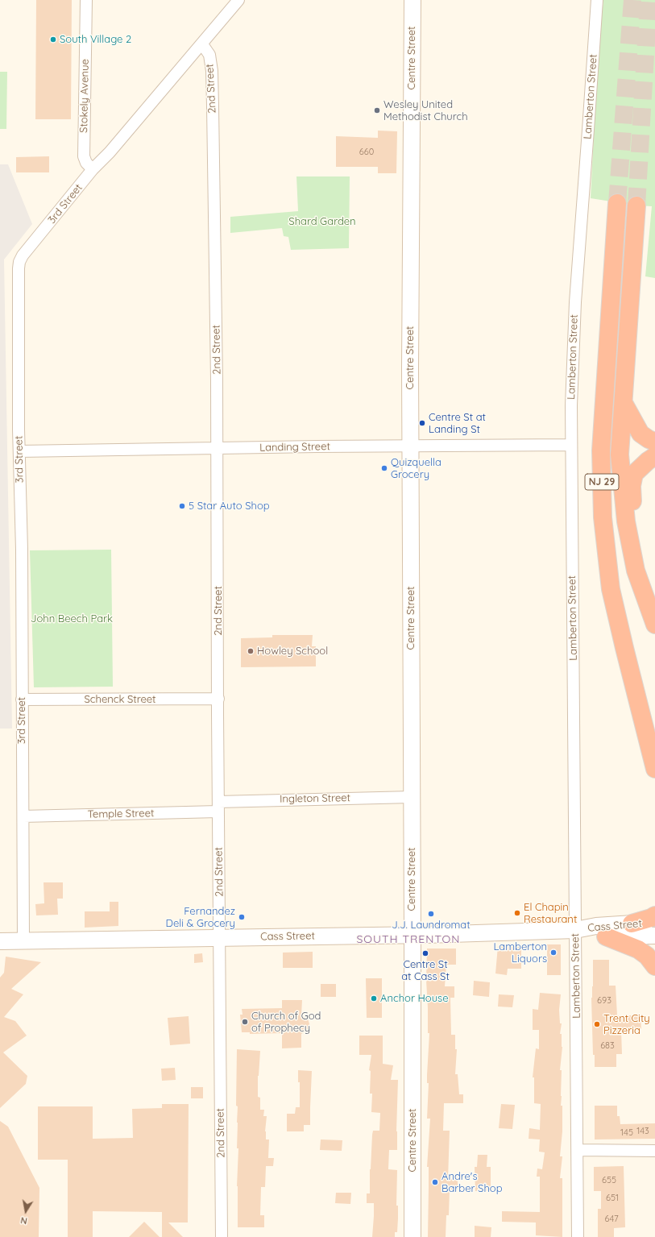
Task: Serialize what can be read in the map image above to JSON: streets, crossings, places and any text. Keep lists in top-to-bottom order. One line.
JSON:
{"streets":{"highway":["NJ 29"],"street":["Centre Street","2nd Street","Stokely Avenue","Lamberton Street","3rd Street","Landing Street","Schenck Street","Ingleton Street","Temple Street","Cass Street"]},"crossings":[["Centre Street","Landing Street"],["Centre Street","Ingleton Street"],["Centre Street","Cass Street"],["2nd Street","3rd Street"],["2nd Street","Landing Street"],["2nd Street","Schenck Street"],["2nd Street","Ingleton Street"],["2nd Street","Temple Street"],["2nd Street","Cass Street"],["Stokely Avenue","3rd Street"],["Lamberton Street","Landing Street"],["Lamberton Street","Cass Street"],["3rd Street","Landing Street"],["3rd Street","Schenck Street"],["3rd Street","Temple Street"],["3rd Street","Cass Street"],["Ingleton Street","Temple Street"]],"districts":["SOUTH TRENTON"],"parks":["Shard Garden","John Beech Park"],"places":["South Village 2","Wesley United Methodist Church","Centre St at Landing St","Quizquella Grocery","5 Star Auto Shop","Howley School","El Chapin Restaurant","J.J. Laundromat","Fernandez Deli & Grocery","Lamberton Liquors","Centre St at Cass St","Anchor House","Church of God of Prophecy","Trent City Pizzeria","Andre's Barber Shop"],"house_numbers":["660","693","683","143","145","655","651","647"],"north":"bottom"}
